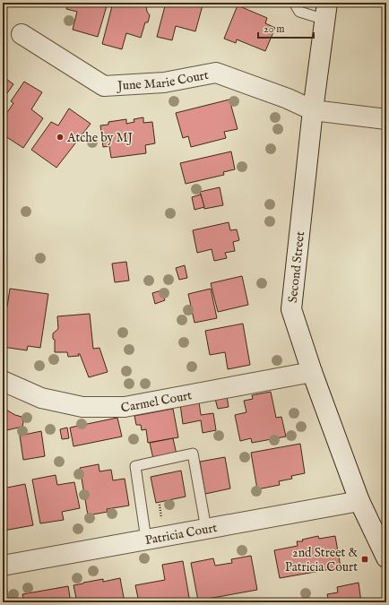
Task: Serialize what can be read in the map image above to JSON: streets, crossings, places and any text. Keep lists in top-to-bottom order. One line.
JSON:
{"streets":{"street":["June Marie Court","Second Street","Carmel Court","Patricia Court"]},"crossings":[["June Marie Court","Second Street"],["Second Street","Carmel Court"],["Second Street","Patricia Court"]],"places":{"other":["Atche by MJ"],"transit":["2nd Street & Patricia Court"]},"scale_bar":"20 m"}
